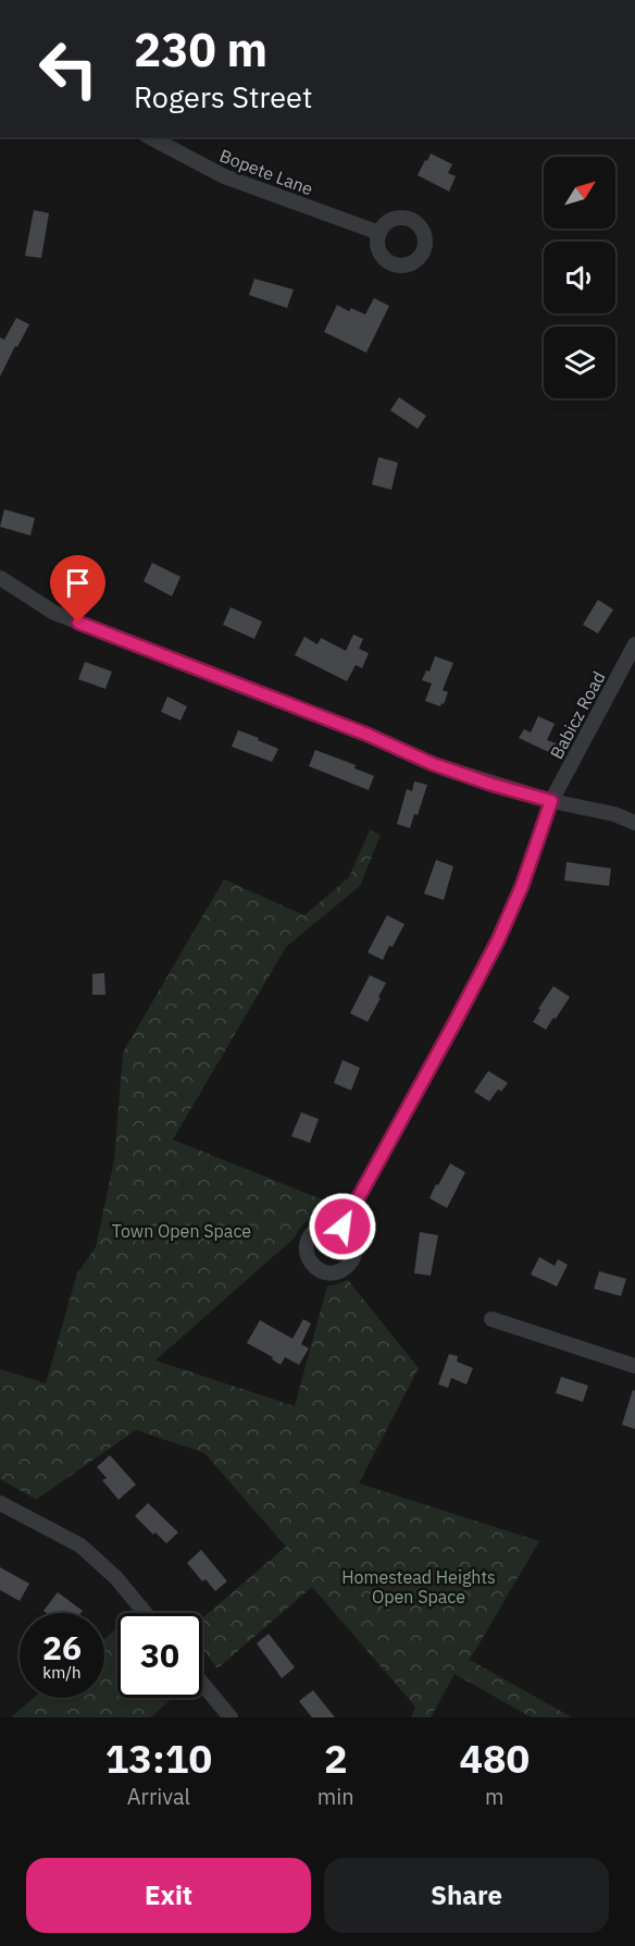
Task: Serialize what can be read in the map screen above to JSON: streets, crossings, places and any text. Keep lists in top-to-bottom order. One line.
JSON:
{"streets":{"street":["Bopete Lane","Babicz Road"]},"parks":["Town Open Space","Homestead Heights Open Space"],"north":"top right","page":{"turn":["230 m","Rogers Street"],"speed":"26 km/h","limit":"30","eta":["13:10","Arrival","2","min","480","m"],"buttons":["Exit","Share"]}}
